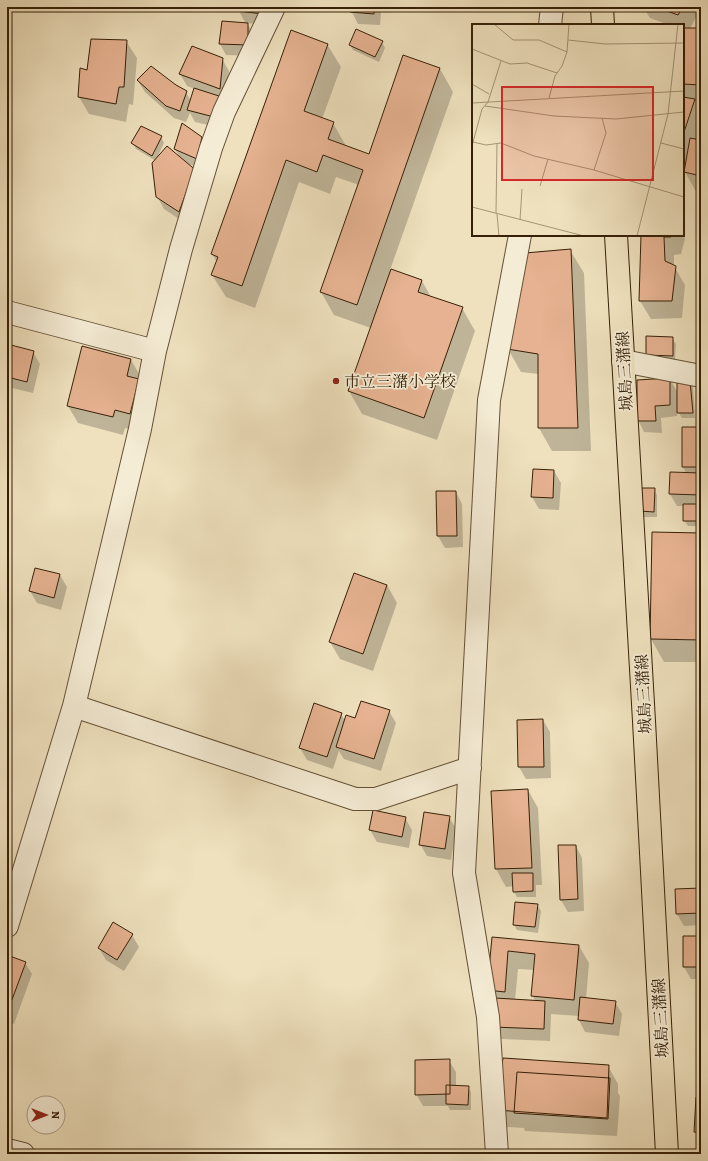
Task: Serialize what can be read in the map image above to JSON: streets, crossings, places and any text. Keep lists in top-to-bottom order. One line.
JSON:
{"streets":{"main road":["城島三潴線"]},"places":["市立三潴小学校"],"north":"right"}
